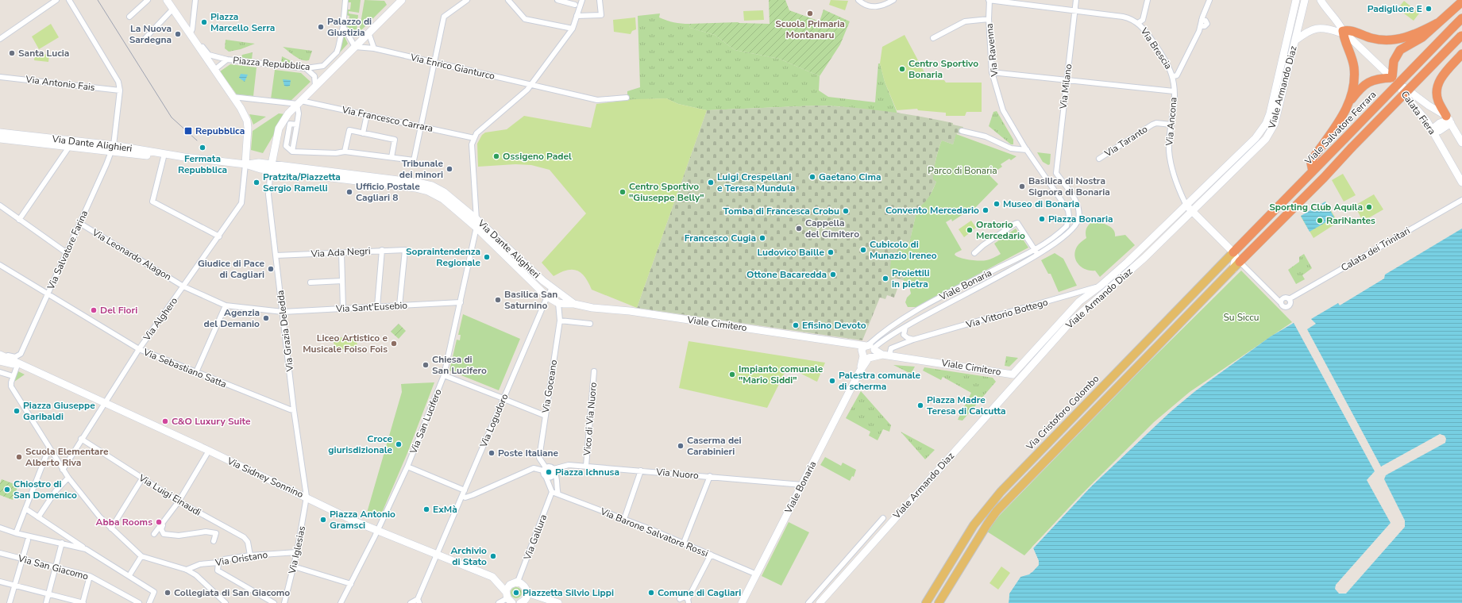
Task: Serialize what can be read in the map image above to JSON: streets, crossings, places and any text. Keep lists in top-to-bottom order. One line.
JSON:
{"streets":{"highway":["Viale Salvatore Ferrara"],"main road":["Piazza Repubblica","Viale Armando Diaz","Calata Fiera","Via Dante Alighieri","Viale Bonaria","Viale Cimitero","Via Cristoforo Colombo","Via Sidney Sonnino"],"street":["Via Brescia","Via Ravenna","Via Enrico Gianturco","Via Antonio Fais","Via Milano","Via Francesco Carrara","Via Ancona","Via Taranto","Calata dei Trinitari","Via Salvatore Farina","Via Ada Negri","Via Leonardo Alagon","Via Sant'Eusebio","Via Vittorio Bottego","Via Alghero","Via Grazia Deledda","Via Sebastiano Satta","Via Goceano","Vico di Via Nuoro","Via Logudoro","Via San Lucifero","Via Nuoro","Via Luigi Einaudi","Via Barone Salvatore Rossi","Via Gallura","Via Iglesias","Via Oristano","Via San Giacomo"]},"crossings":[["Via Brescia","Via Ravenna"],["Via Brescia","Via Milano"],["Via Brescia","Via Ancona"],["Via Ravenna","Via Ancona"],["Piazza Repubblica","Via Enrico Gianturco"],["Piazza Repubblica","Via Francesco Carrara"],["Piazza Repubblica","Via Dante Alighieri"],["Piazza Repubblica","Via Grazia Deledda"],["Via Antonio Fais","Via Salvatore Farina"],["Via Milano","Via Ancona"],["Viale Armando Diaz","Via Ancona"],["Viale Armando Diaz","Via Vittorio Bottego"],["Viale Armando Diaz","Viale Cimitero"],["Via Francesco Carrara","Via San Lucifero"],["Via Ancona","Via Taranto"],["Viale Salvatore Ferrara","Via Cristoforo Colombo"],["Via Dante Alighieri","Via Salvatore Farina"],["Via Dante Alighieri","Via Alghero"],["Via Dante Alighieri","Viale Cimitero"],["Via Dante Alighieri","Via Grazia Deledda"],["Via Dante Alighieri","Via Goceano"],["Via Dante Alighieri","Via Logudoro"],["Via Dante Alighieri","Via San Lucifero"],["Via Salvatore Farina","Via Leonardo Alagon"],["Via Salvatore Farina","Via Sebastiano Satta"],["Via Ada Negri","Via Sant'Eusebio"],["Via Ada Negri","Via Grazia Deledda"],["Via Leonardo Alagon","Via Sant'Eusebio"],["Via Leonardo Alagon","Via Alghero"],["Viale Bonaria","Viale Cimitero"],["Viale Bonaria","Via Nuoro"],["Viale Bonaria","Via Barone Salvatore Rossi"],["Via Sant'Eusebio","Via Grazia Deledda"],["Via Sant'Eusebio","Via San Lucifero"],["Via Vittorio Bottego","Viale Cimitero"],["Via Alghero","Via Sebastiano Satta"],["Via Alghero","Via Sidney Sonnino"],["Via Alghero","Via Luigi Einaudi"],["Via Grazia Deledda","Via Sebastiano Satta"],["Via Grazia Deledda","Via Sidney Sonnino"],["Via Grazia Deledda","Via Iglesias"],["Vico di Via Nuoro","Via Nuoro"],["Via Logudoro","Via Sidney Sonnino"],["Via San Lucifero","Via Sidney Sonnino"],["Via Sidney Sonnino","Via Iglesias"],["Via Luigi Einaudi","Via Oristano"],["Via Barone Salvatore Rossi","Via Gallura"],["Via Iglesias","Via Oristano"]],"parks":["Parco di Bonaria","Su Siccu"],"places":{"other":["Padiglione E","Scuola Primaria Montanaru","Piazza Marcello Serra","Palazzo di Giustizia","La Nuova Sardegna","Santa Lucia","Centro Sportivo Bonaria","Fermata Repubblica","Ossigeno Padel","Tribunale dei minori","Gaetano Cima","Pratzita/Piazzetta Sergio Ramelli","Luigi Crespellani e Teresa Mundula","Basilica di Nostra Signora di Bonaria","Ufficio Postale Cagliari 8","Centro Sportivo \"Giuseppe Belly\"","Museo di Bonaria","Sporting Club Aquila","Convento Mercedario","Tomba di Francesca Crobu","Piazza Bonaria","RariNantes","Cappella del Cimitero","Oratorio Mercedario","Francesco Cugia","Cubicolo di Munazio Ireneo","Ludovico Baille","Sopraintendenza Regionale","Giudice di Pace di Cagliari","Ottone Bacaredda","Proiettili in pietra","Basilica San Saturnino","Del Fiori","Agenzia del Demanio","Efisino Devoto","Liceo Artistico e Musicale Foiso Fois","Chiesa di San Lucifero","Impianto comunale \"Mario Siddi\"","Palestra comunale di scherma","Piazza Madre Teresa di Calcutta","Piazza Giuseppe Garibaldi","C&O Luxury Suite","Croce giurisdizionale","Caserma dei Carabinieri","Poste Italiane","Scuola Elementare Alberto Riva","Piazza Ichnusa","Chiostro di San Domenico","ExMà","Piazza Antonio Gramsci","Abba Rooms","Archivio di Stato","Collegiata di San Giacomo","Piazzetta Silvio Lippi","Comune di Cagliari"],"transit":["Repubblica"]}}
